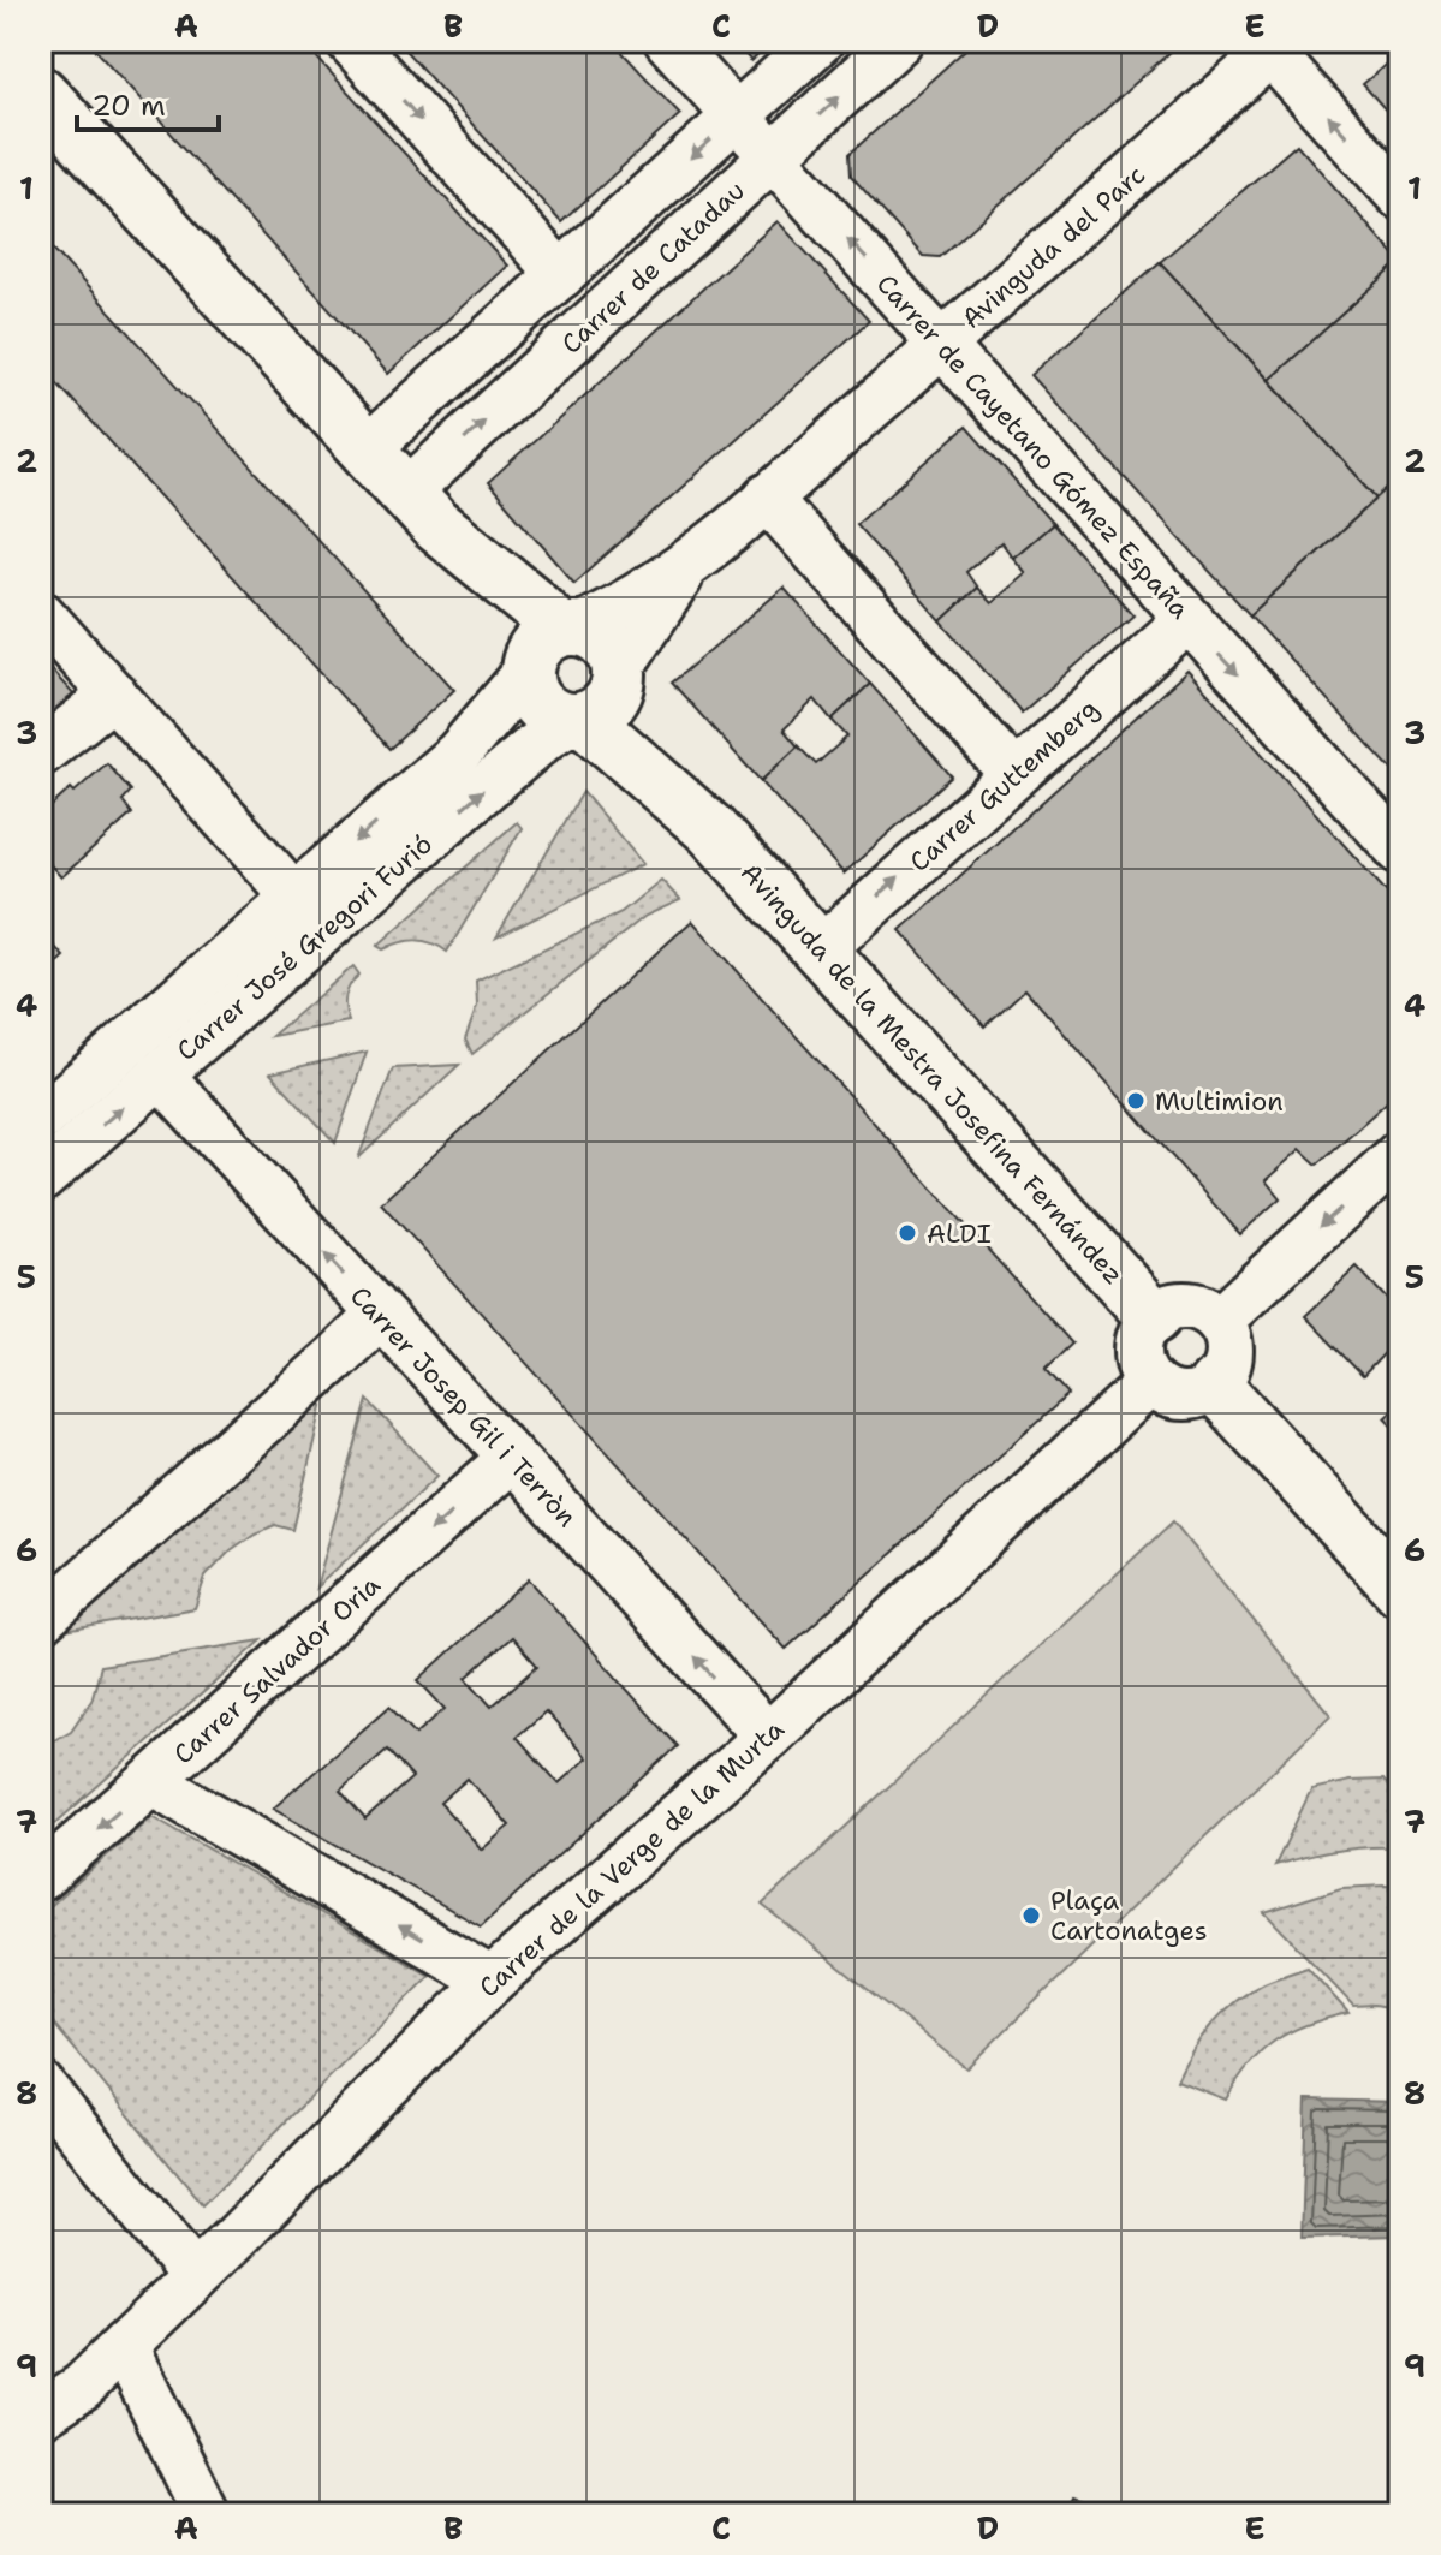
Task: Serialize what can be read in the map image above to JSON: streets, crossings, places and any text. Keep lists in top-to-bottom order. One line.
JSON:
{"streets":{"street":["Avinguda del Parc","Carrer de Catadau","Carrer de Cayetano Gómez España","Carrer Guttemberg","Carrer José Gregori Furió","Avinguda de la Mestra Josefina Fernández","Carrer Josep Gil i Terròn","Carrer Salvador Oria","Carrer de la Verge de la Murta"]},"crossings":[["Avinguda del Parc","Carrer de Cayetano Gómez España"],["Avinguda del Parc","Carrer José Gregori Furió"],["Avinguda del Parc","Avinguda de la Mestra Josefina Fernández"],["Carrer de Catadau","Carrer de Cayetano Gómez España"],["Carrer de Cayetano Gómez España","Carrer Guttemberg"],["Carrer Guttemberg","Avinguda de la Mestra Josefina Fernández"],["Carrer José Gregori Furió","Avinguda de la Mestra Josefina Fernández"],["Carrer José Gregori Furió","Carrer Josep Gil i Terròn"],["Avinguda de la Mestra Josefina Fernández","Carrer de la Verge de la Murta"],["Carrer Josep Gil i Terròn","Carrer Salvador Oria"],["Carrer Josep Gil i Terròn","Carrer de la Verge de la Murta"]],"one_way":["Carrer Guttemberg","Carrer Josep Gil i Terròn"],"places":["Multimion","ALDI","Plaça Cartonatges"],"scale_bar":"20 m","grid":{"columns":["A","B","C","D","E"],"rows":["1","2","3","4","5","6","7","8","9"]}}
